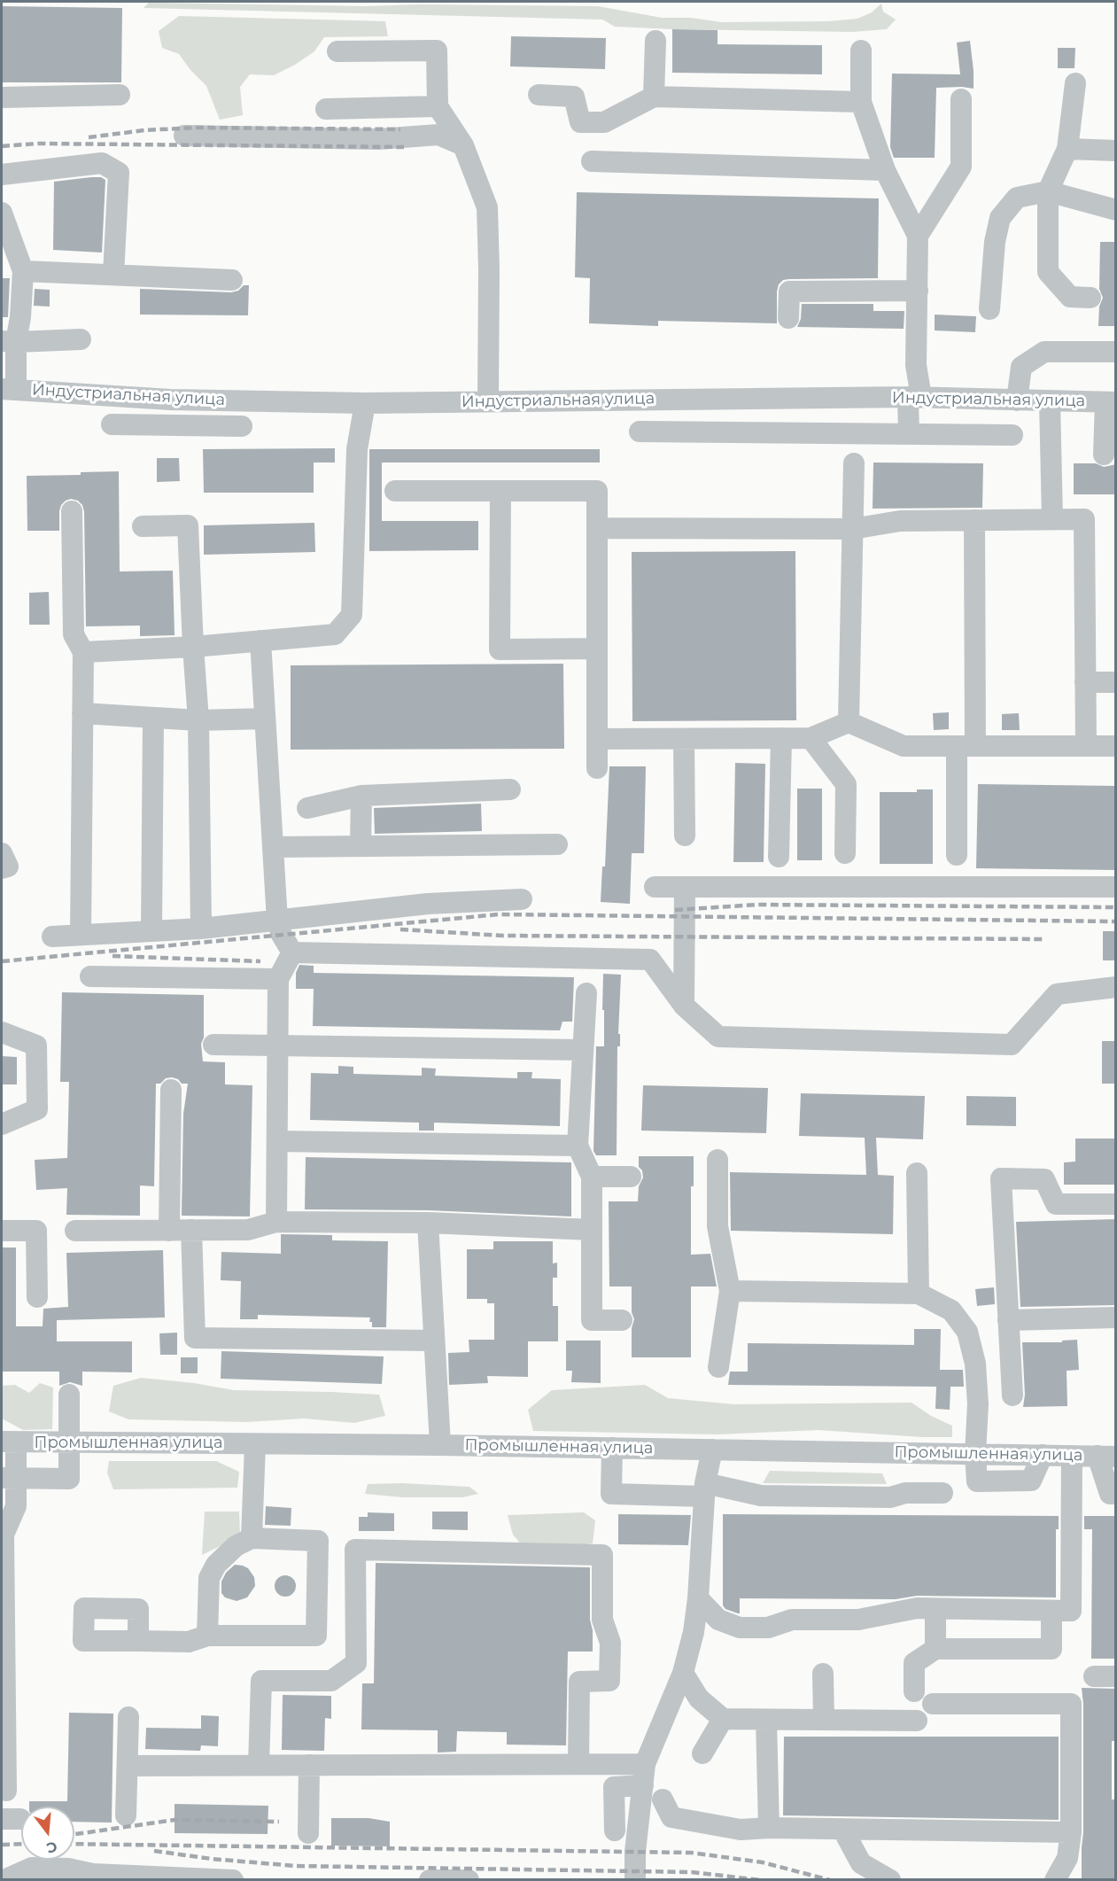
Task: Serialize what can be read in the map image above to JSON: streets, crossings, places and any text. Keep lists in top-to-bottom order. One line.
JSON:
{"streets":{"street":["Индустриальная улица","Промышленная улица"]},"north":"bottom"}
